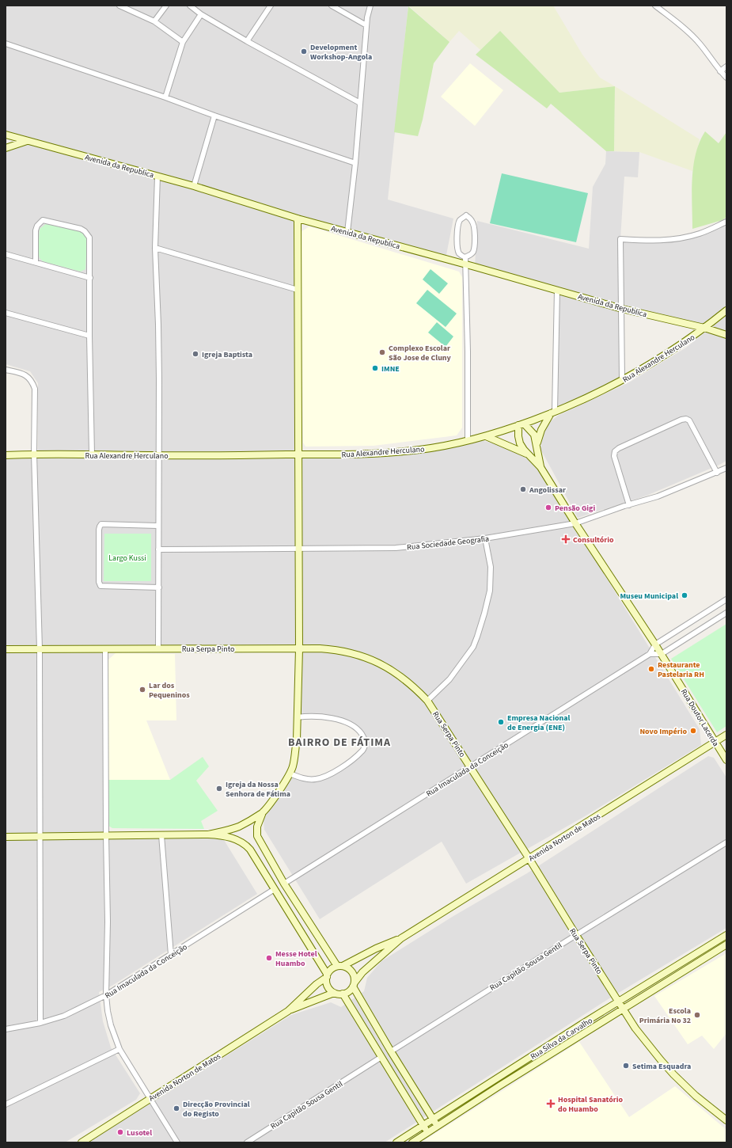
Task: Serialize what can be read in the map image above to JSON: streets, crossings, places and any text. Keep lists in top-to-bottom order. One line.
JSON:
{"streets":{"street":["Avenida da Republica","Rua Alexandre Herculano","Rua Sociedade Geografia","Rua Serpa Pinto","Rua Doutor Lacerda","Rua Imaculada da Conceição","Avenida Norton de Matos","Rua Capitão Sousa Gentil","Rua Silva da Carvalho"]},"crossings":[["Avenida da Republica","Rua Alexandre Herculano"],["Rua Alexandre Herculano","Rua Doutor Lacerda"],["Rua Sociedade Geografia","Rua Doutor Lacerda"],["Rua Serpa Pinto","Rua Imaculada da Conceição"],["Rua Serpa Pinto","Avenida Norton de Matos"],["Rua Serpa Pinto","Rua Capitão Sousa Gentil"],["Rua Serpa Pinto","Rua Silva da Carvalho"],["Rua Doutor Lacerda","Rua Imaculada da Conceição"],["Rua Doutor Lacerda","Avenida Norton de Matos"]],"districts":["BAIRRO DE FÁTIMA"],"parks":["Largo Kussi"],"places":{"other":["Development Workshop-Angola","Complexo Escolar São Jose de Cluny","Igreja Baptista","IMNE","Angolissar","Pensão Gigi","Museu Municipal","Restaurante Pastelaria RH","Lar dos Pequeninos","Empresa Nacional de Energia (ENE)","Novo Império","Igreja da Nossa Senhora de Fátima","Messe Hotel Huambo","Escola Primária No 32","Setima Esquadra","Direcção Provincial do Registo","Lusotel"],"health":["Consultório","Hospital Sanatório do Huambo"]}}
